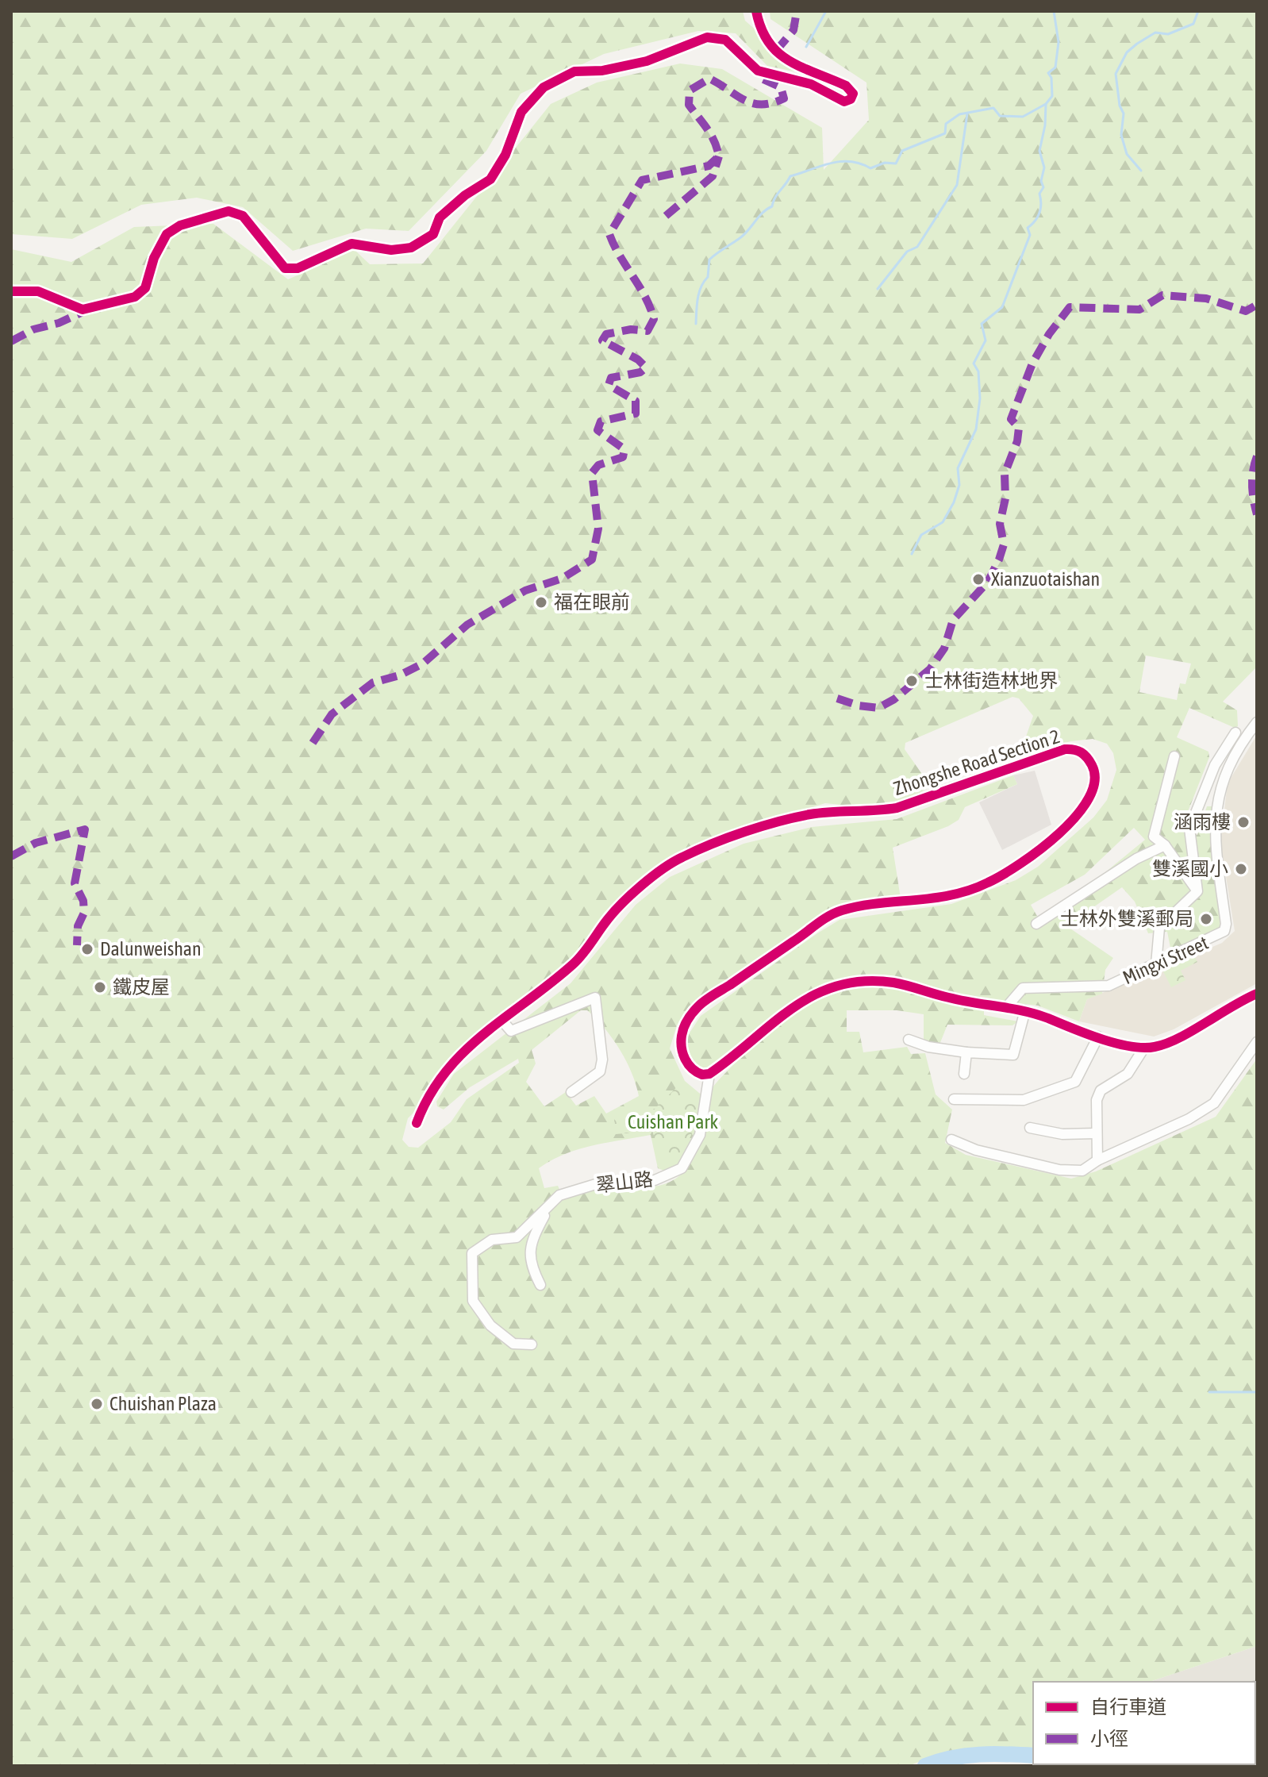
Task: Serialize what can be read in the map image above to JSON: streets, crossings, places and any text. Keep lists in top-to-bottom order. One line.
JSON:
{"streets":{"street":["Zhongshe Road Section 2","Mingxi Street","翠山路"]},"crossings":[["Zhongshe Road Section 2","翠山路"]],"parks":["Cuishan Park"],"places":["Xianzuotaishan","福在眼前","士林街造林地界","涵雨樓","雙溪國小","士林外雙溪郵局","Dalunweishan","鐵皮屋","Chuishan Plaza"],"legend":["自行車道","小徑"]}
